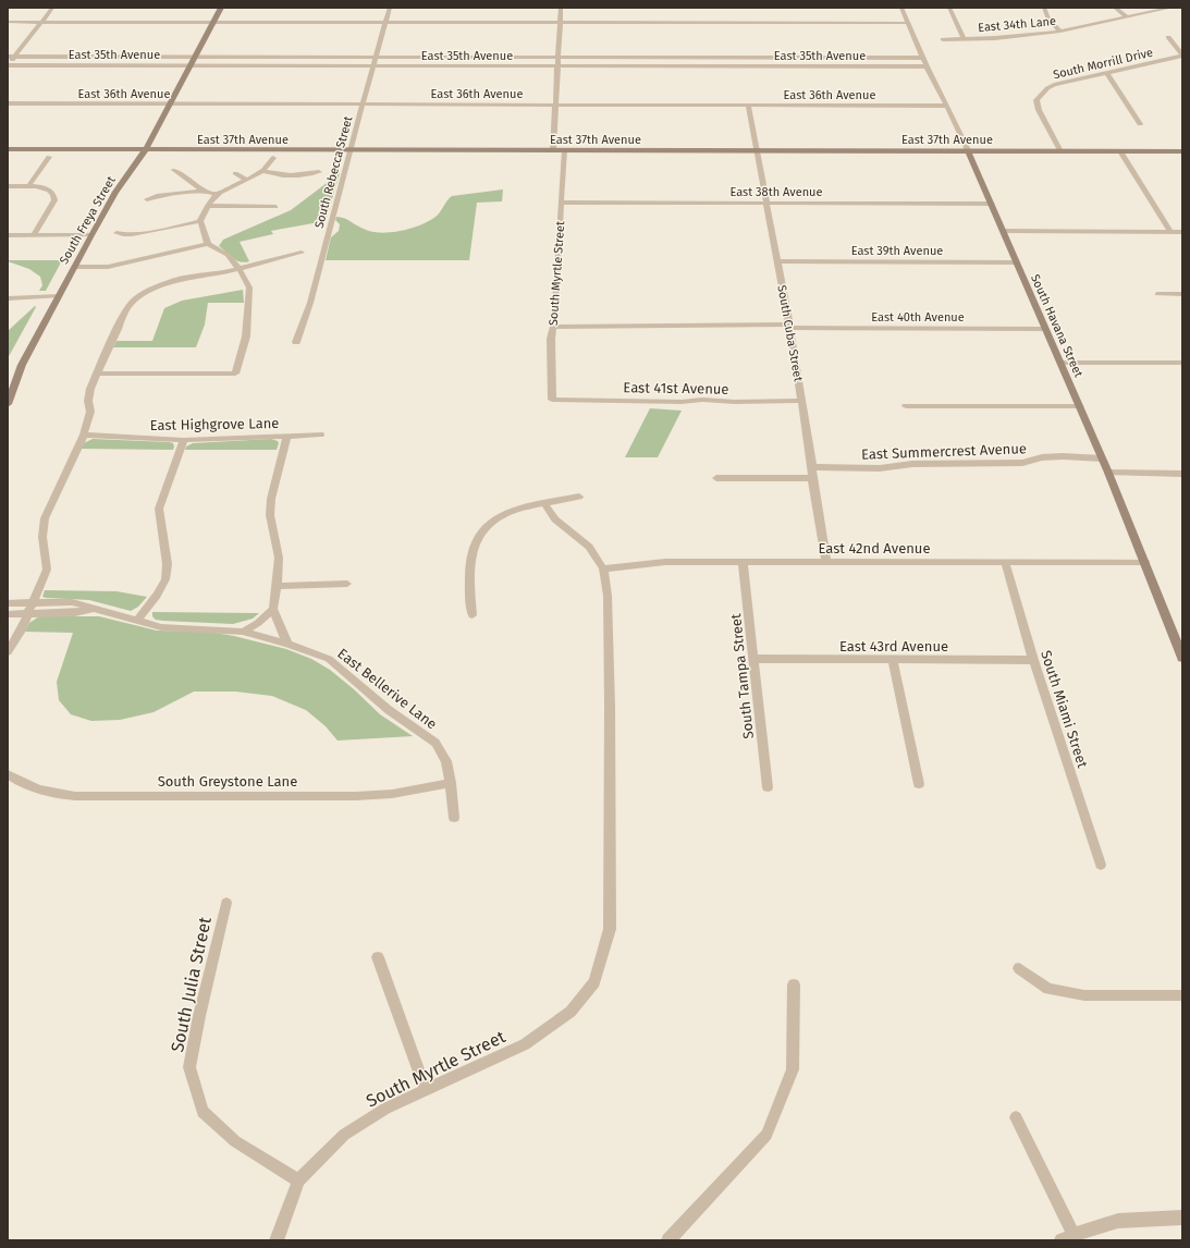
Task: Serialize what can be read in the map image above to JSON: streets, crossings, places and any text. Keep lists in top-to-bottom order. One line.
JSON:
{"streets":{"street":["East 34th Lane","East 35th Avenue","South Morrill Drive","East 36th Avenue","East 37th Avenue","South Rebecca Street","East 38th Avenue","South Freya Street","East 39th Avenue","South Myrtle Street","East 40th Avenue","South Havana Street","South Cuba Street","East 41st Avenue","East Highgrove Lane","East Summercrest Avenue","East 42nd Avenue","East 43rd Avenue","South Tampa Street","East Bellerive Lane","South Miami Street","South Greystone Lane","South Julia Street"]},"crossings":[["East 35th Avenue","South Rebecca Street"],["East 35th Avenue","South Freya Street"],["East 35th Avenue","South Havana Street"],["South Morrill Drive","East 37th Avenue"],["East 36th Avenue","South Rebecca Street"],["East 36th Avenue","South Freya Street"],["East 36th Avenue","South Havana Street"],["East 36th Avenue","South Cuba Street"],["East 37th Avenue","South Rebecca Street"],["East 37th Avenue","South Freya Street"],["East 37th Avenue","South Myrtle Street"],["East 37th Avenue","South Havana Street"],["East 37th Avenue","South Cuba Street"],["East 38th Avenue","South Myrtle Street"],["East 38th Avenue","South Havana Street"],["East 38th Avenue","South Cuba Street"],["East 39th Avenue","South Havana Street"],["East 39th Avenue","South Cuba Street"],["South Myrtle Street","East 40th Avenue"],["South Myrtle Street","East 41st Avenue"],["South Myrtle Street","East 42nd Avenue"],["South Myrtle Street","South Julia Street"],["East 40th Avenue","South Havana Street"],["East 40th Avenue","South Cuba Street"],["South Havana Street","East Summercrest Avenue"],["South Havana Street","East 42nd Avenue"],["South Cuba Street","East 41st Avenue"],["South Cuba Street","East Summercrest Avenue"],["South Cuba Street","East 42nd Avenue"],["East 42nd Avenue","South Tampa Street"],["East 42nd Avenue","South Miami Street"],["East 43rd Avenue","South Tampa Street"],["East 43rd Avenue","South Miami Street"],["East Bellerive Lane","South Greystone Lane"]]}
